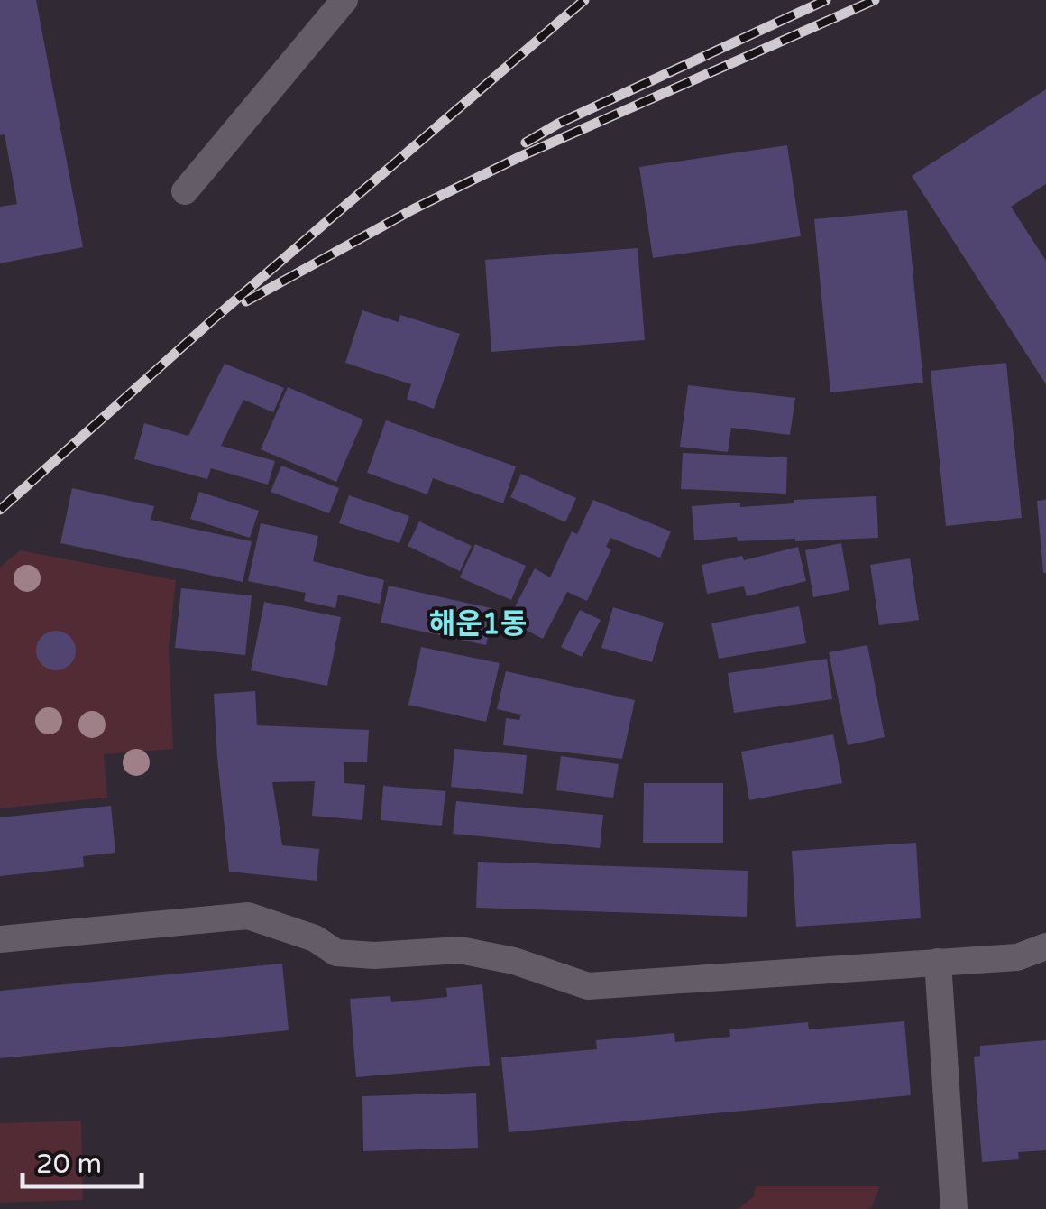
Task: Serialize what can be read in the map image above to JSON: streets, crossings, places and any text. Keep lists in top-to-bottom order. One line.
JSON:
{"districts":["해운1동"],"scale_bar":"20 m"}
